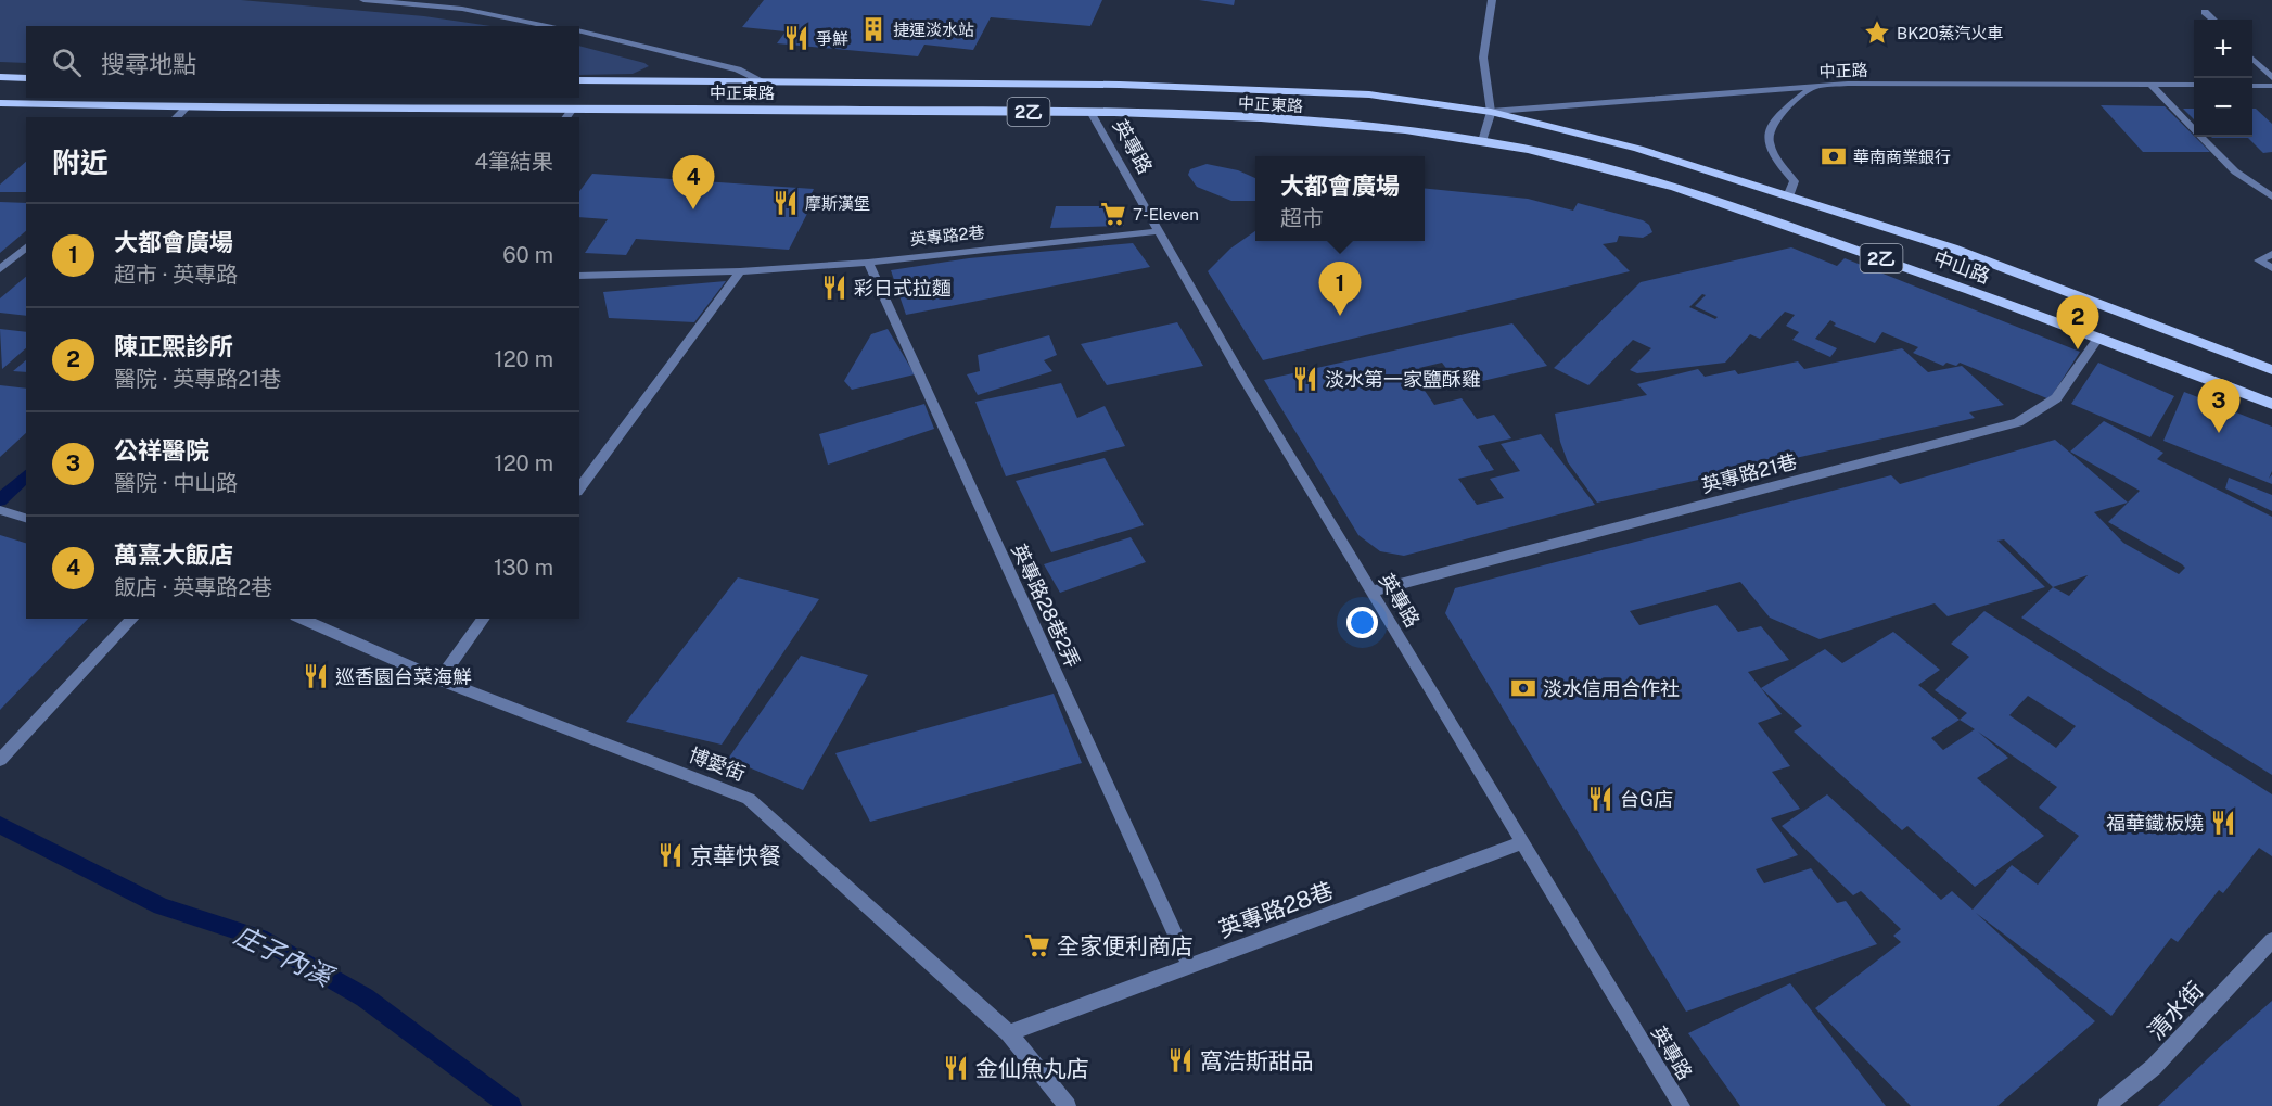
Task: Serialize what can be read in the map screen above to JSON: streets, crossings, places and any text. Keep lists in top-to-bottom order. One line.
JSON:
{"streets":{"main road":["中正東路","2乙","中山路"],"street":["中正路","英專路","英專路2巷","英專路21巷","英專路28巷2弄","博愛街","英專路28巷","清水街"]},"crossings":[["中正路","中正東路"],["中正路","中山路"],["中正東路","英專路"],["中正東路","中山路"],["英專路","英專路2巷"],["英專路","英專路21巷"],["英專路","英專路28巷"],["英專路2巷","英專路28巷2弄"],["中山路","英專路21巷"],["英專路28巷2弄","英專路28巷"],["博愛街","英專路28巷"]],"water":["庄子內溪"],"places":{"building":["捷運淡水站"],"place":["BK20蒸汽火車"],"restaurant":["爭鮮","摩斯漢堡","彩日式拉麵","淡水第一家鹽酥雞","巡香園台菜海鮮","台G店","福華鐵板燒","京華快餐","窩浩斯甜品","金仙魚丸店"],"bank":["華南商業銀行","淡水信用合作社"],"supermarket":["7-Eleven","全家便利商店"]},"page":{"map_buttons":["+","−"],"search":"搜尋地點","heading":["附近","4筆結果"],"pins":["4","1","2","3"],"popup":["大都會廣場","超市"],"list":[{"mark":"1","name":"大都會廣場","note":"超市 · 英專路","value":"60 m"},{"mark":"2","name":"陳正煕診所","note":"醫院 · 英專路21巷","value":"120 m"},{"mark":"3","name":"公祥醫院","note":"醫院 · 中山路","value":"120 m"},{"mark":"4","name":"萬熹大飯店","note":"飯店 · 英專路2巷","value":"130 m"}]}}
